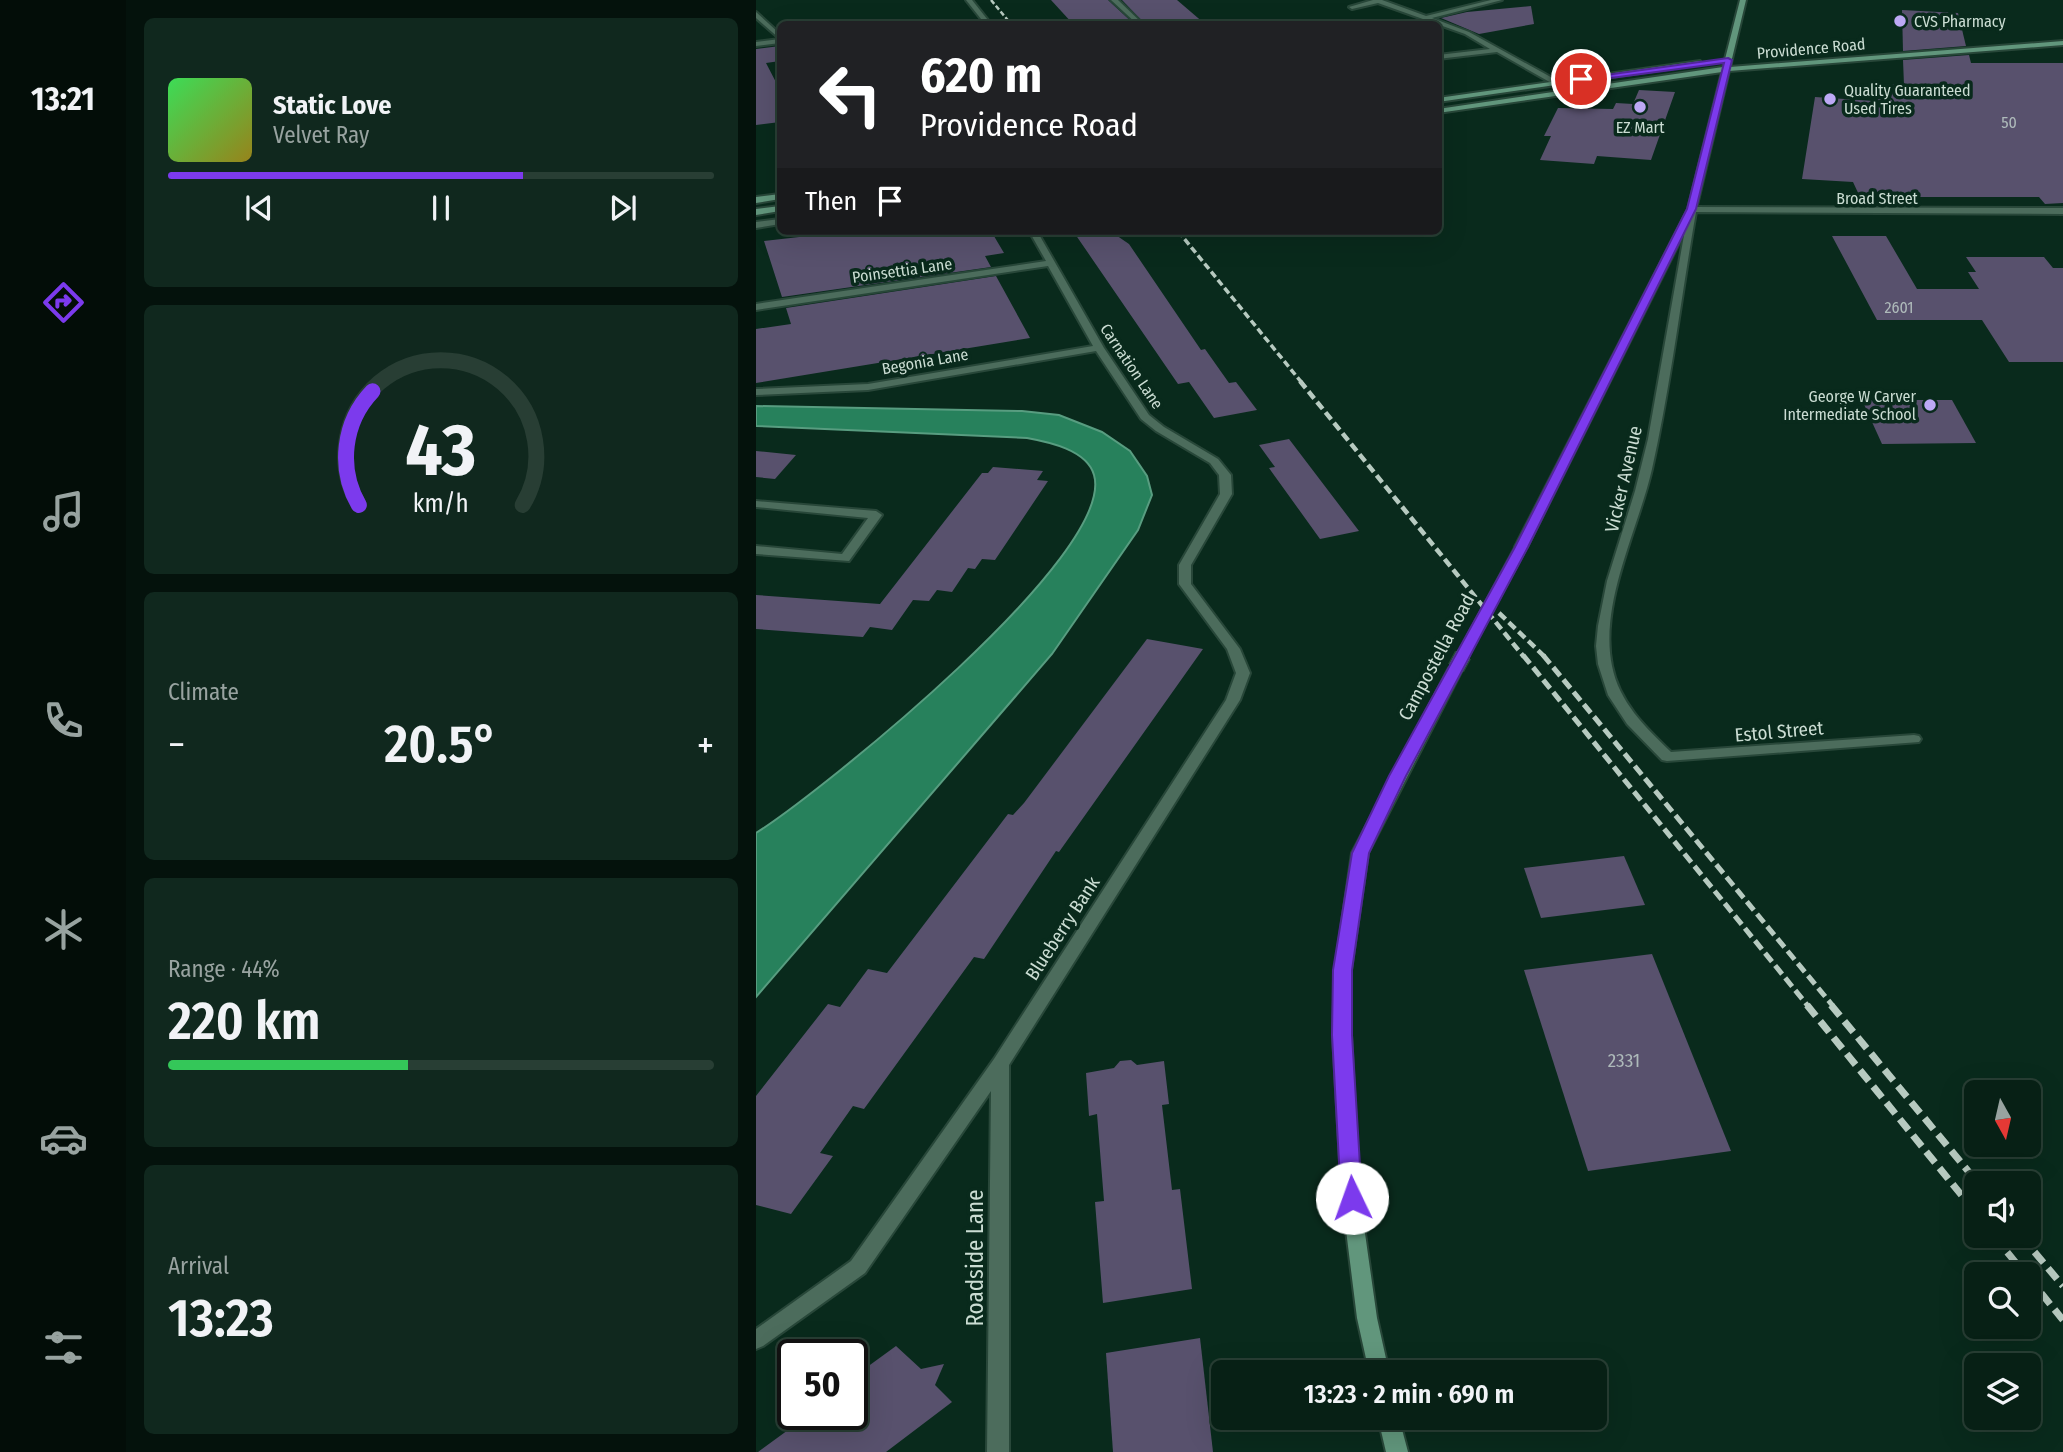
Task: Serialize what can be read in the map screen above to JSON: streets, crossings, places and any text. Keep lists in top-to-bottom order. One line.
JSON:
{"streets":{"main road":["Providence Road","Campostella Road"],"street":["Broad Street","Poinsettia Lane","Begonia Lane","Carnation Lane","Vicker Avenue","Estol Street","Blueberry Bank","Roadside Lane"]},"crossings":[["Providence Road","Campostella Road"],["Broad Street","Vicker Avenue"],["Broad Street","Campostella Road"],["Poinsettia Lane","Carnation Lane"],["Begonia Lane","Carnation Lane"],["Carnation Lane","Blueberry Bank"],["Vicker Avenue","Campostella Road"],["Vicker Avenue","Estol Street"],["Blueberry Bank","Roadside Lane"]],"places":["CVS Pharmacy","Quality Guaranteed Used Tires","EZ Mart","George W Carver Intermediate School"],"house_numbers":["50","2601","2331"],"north":"bottom","page":{"tabs":"13:21","turn":["620 m","Providence Road"],"song":["Static Love","Velvet Ray"],"then":"Then","tile":["Climate",["Range · 44%","220 km"],["Arrival","13:23"]],"heat":["−","20.5°","+"],"limit":"50","trip":"13:23 · 2 min · 690 m","gauge":["43","km/h"]}}
